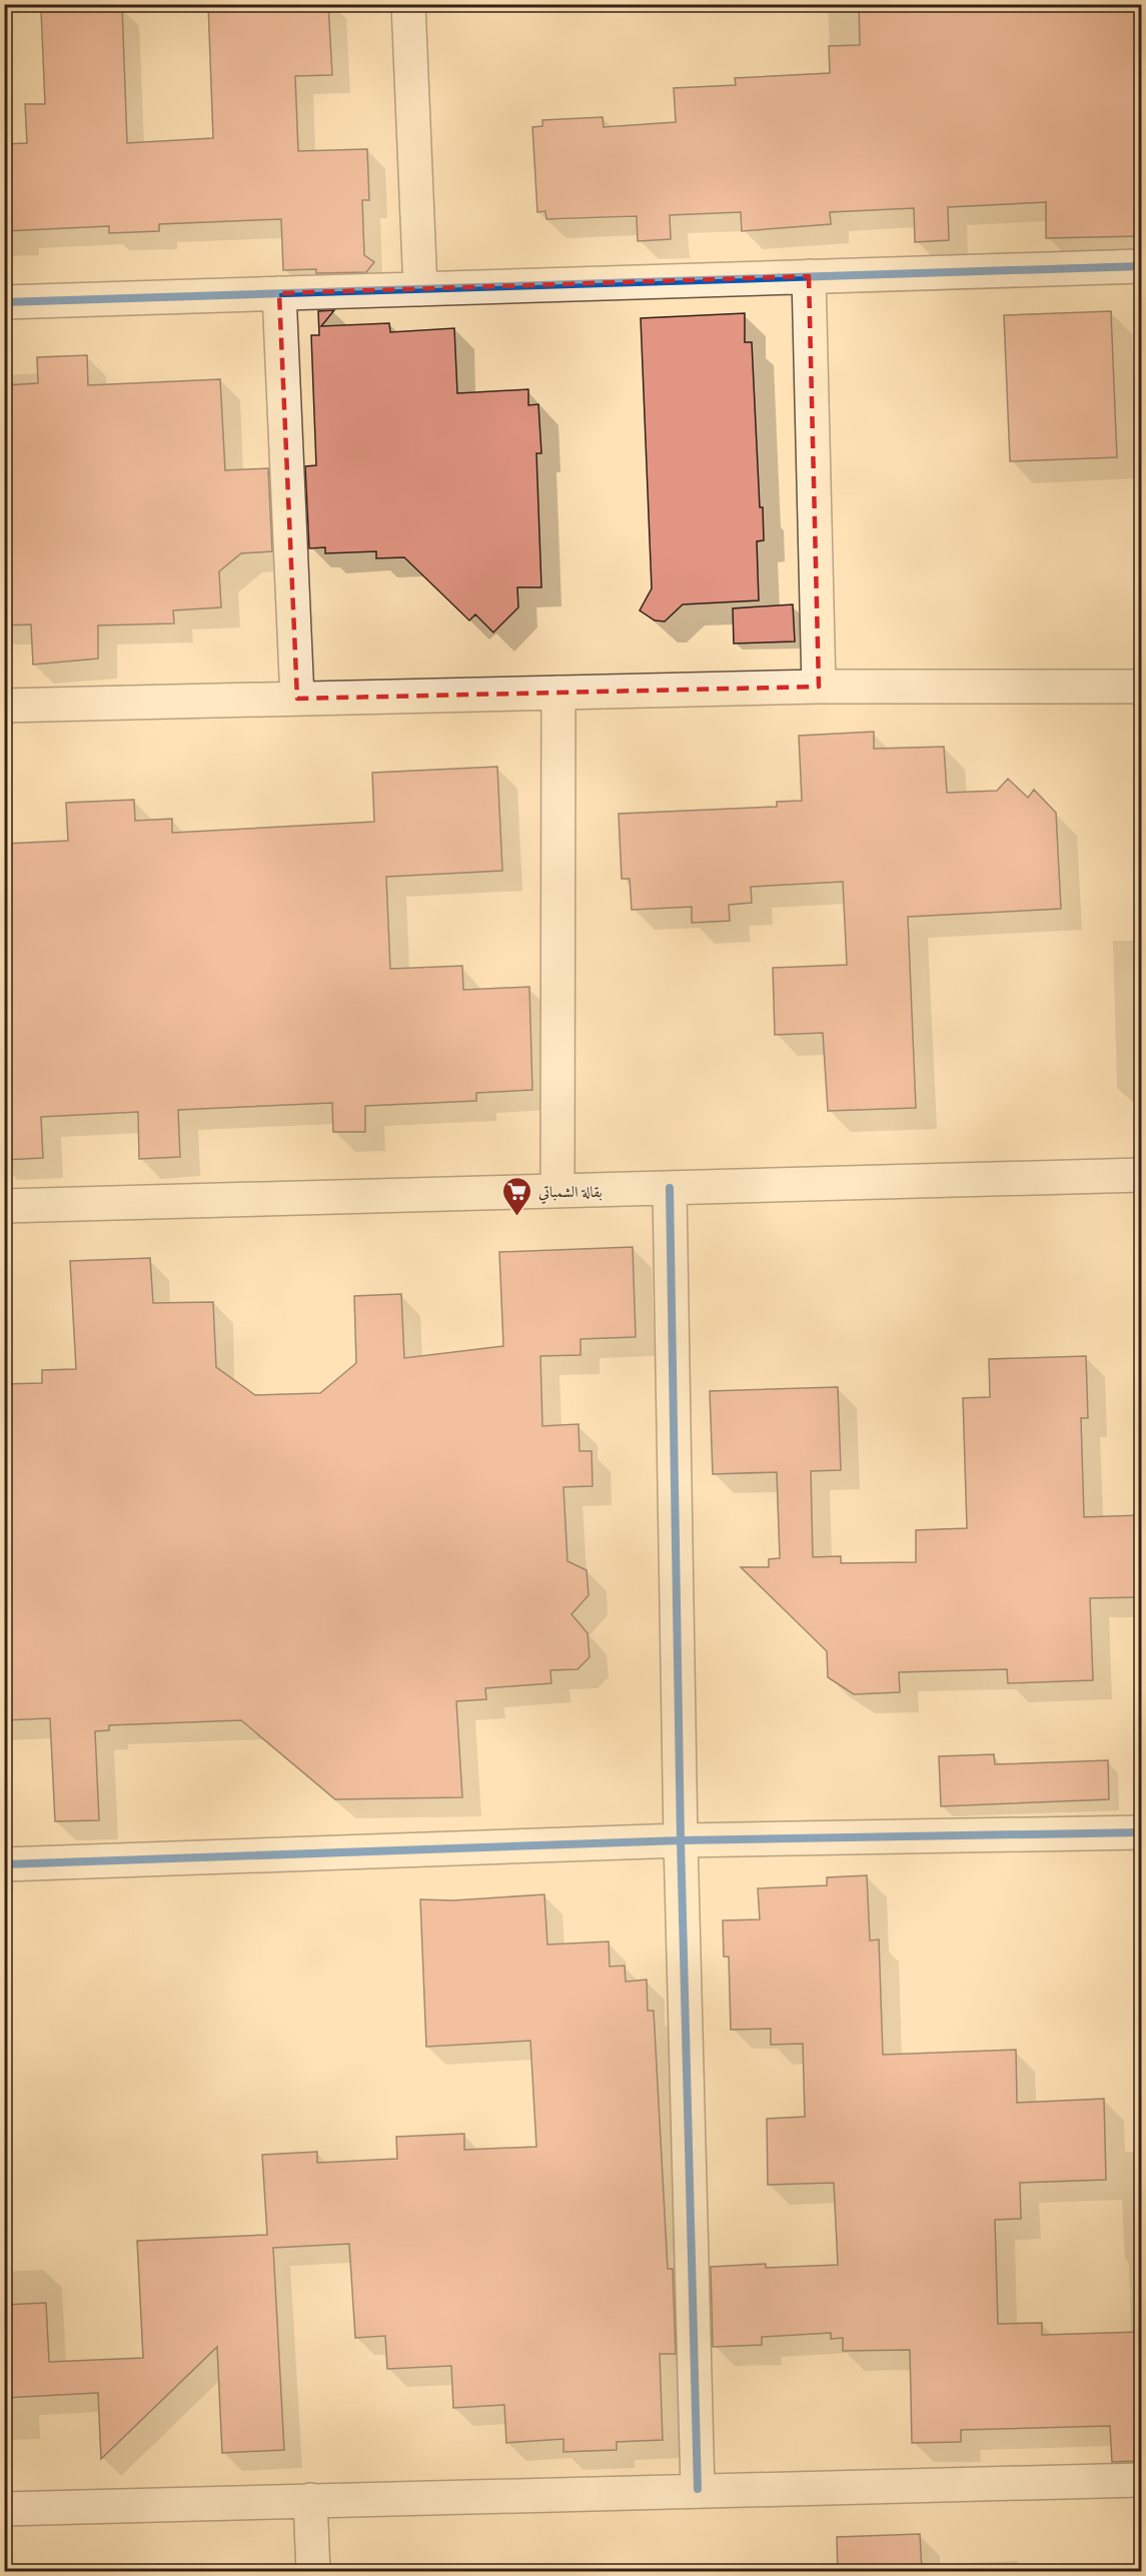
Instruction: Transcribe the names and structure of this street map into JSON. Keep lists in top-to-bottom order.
{
  "places": {
    "supermarket": ["بقالة الشمباتي"]
  }
}
